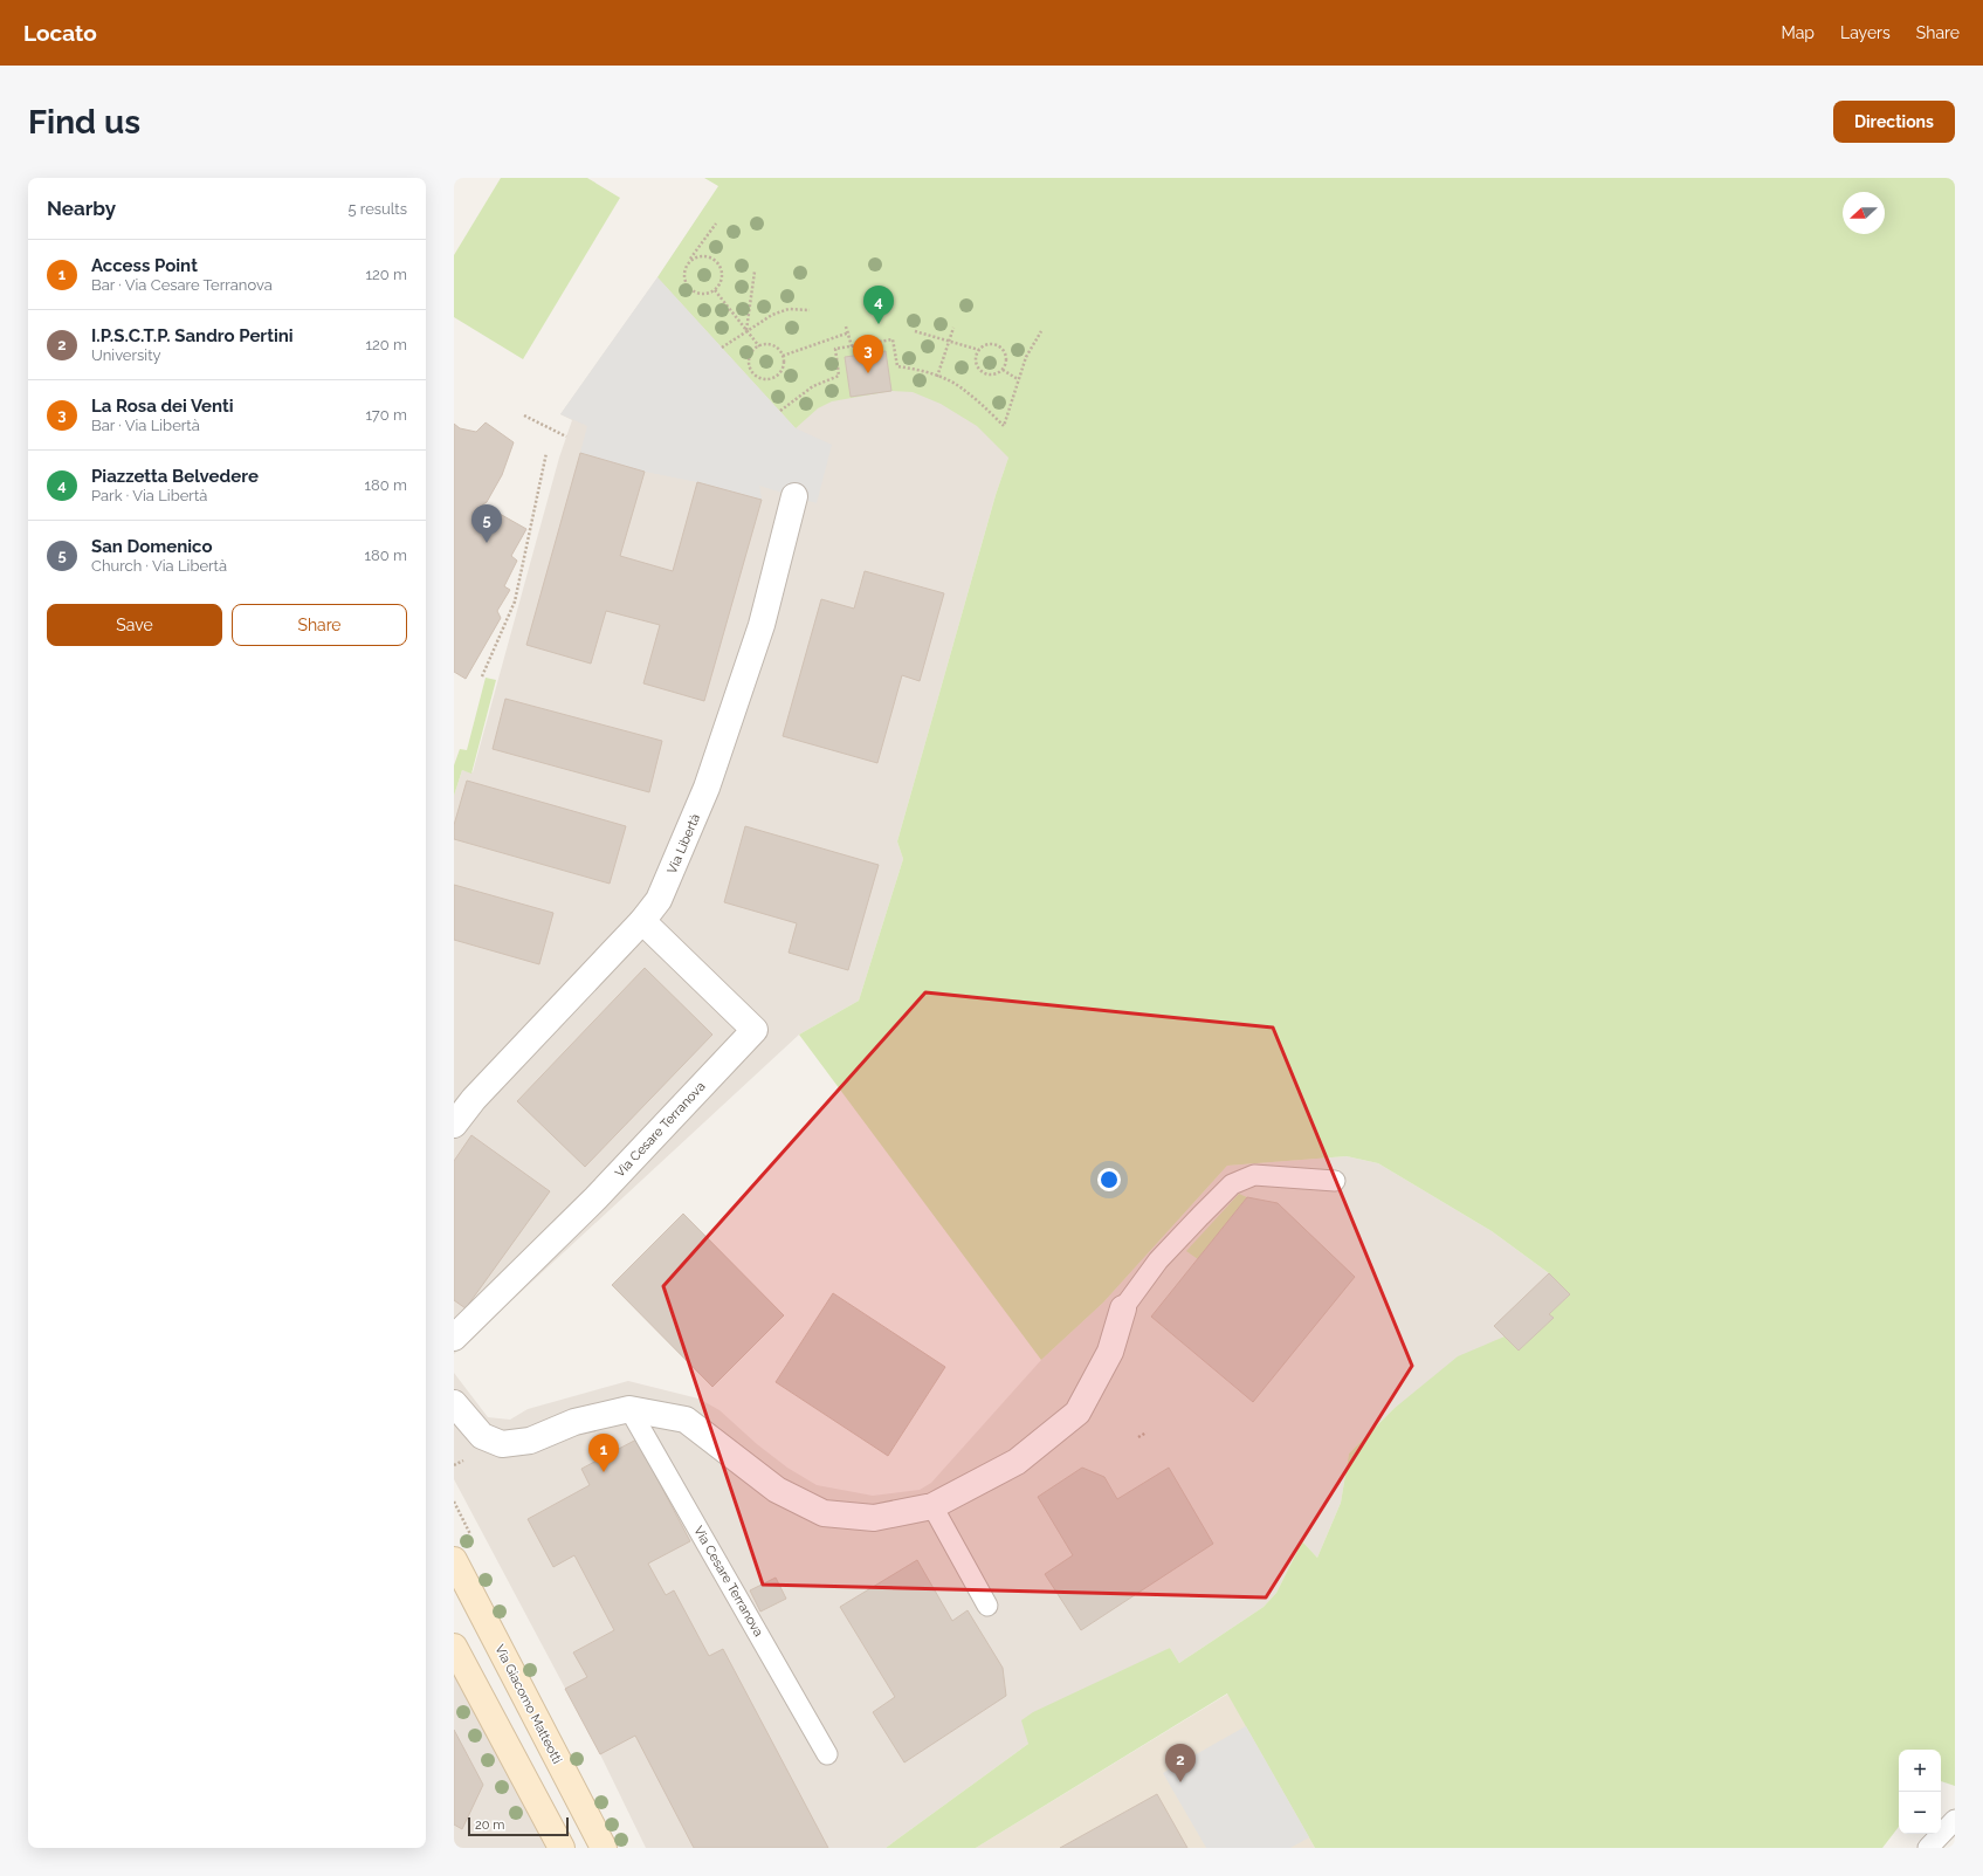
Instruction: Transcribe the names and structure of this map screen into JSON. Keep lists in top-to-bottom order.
{
  "streets": {
    "street": ["Via Libertà", "Via Cesare Terranova", "Via Giacomo Matteotti"]
  },
  "crossings": [
    ["Via Libertà", "Via Cesare Terranova"]
  ],
  "scale_bar": "20 m",
  "north": "left",
  "page": {
    "header": "Locato",
    "nav": ["Map", "Layers", "Share"],
    "buttons": [
      "Directions",
      ["Save", "Share"]
    ],
    "title": "Find us",
    "heading": ["Nearby", "5 results"],
    "list": [
      {
        "mark": "1",
        "name": "Access Point",
        "note": "Bar · Via Cesare Terranova",
        "value": "120 m"
      },
      {
        "mark": "2",
        "name": "I.P.S.C.T.P. Sandro Pertini",
        "note": "University",
        "value": "120 m"
      },
      {
        "mark": "3",
        "name": "La Rosa dei Venti",
        "note": "Bar · Via Libertà",
        "value": "170 m"
      },
      {
        "mark": "4",
        "name": "Piazzetta Belvedere",
        "note": "Park · Via Libertà",
        "value": "180 m"
      },
      {
        "mark": "5",
        "name": "San Domenico",
        "note": "Church · Via Libertà",
        "value": "180 m"
      }
    ],
    "pins": [
      "4",
      "3",
      "5",
      "1",
      "2"
    ],
    "map_buttons": ["+", "−"],
    "scale": "20 m"
  }
}
